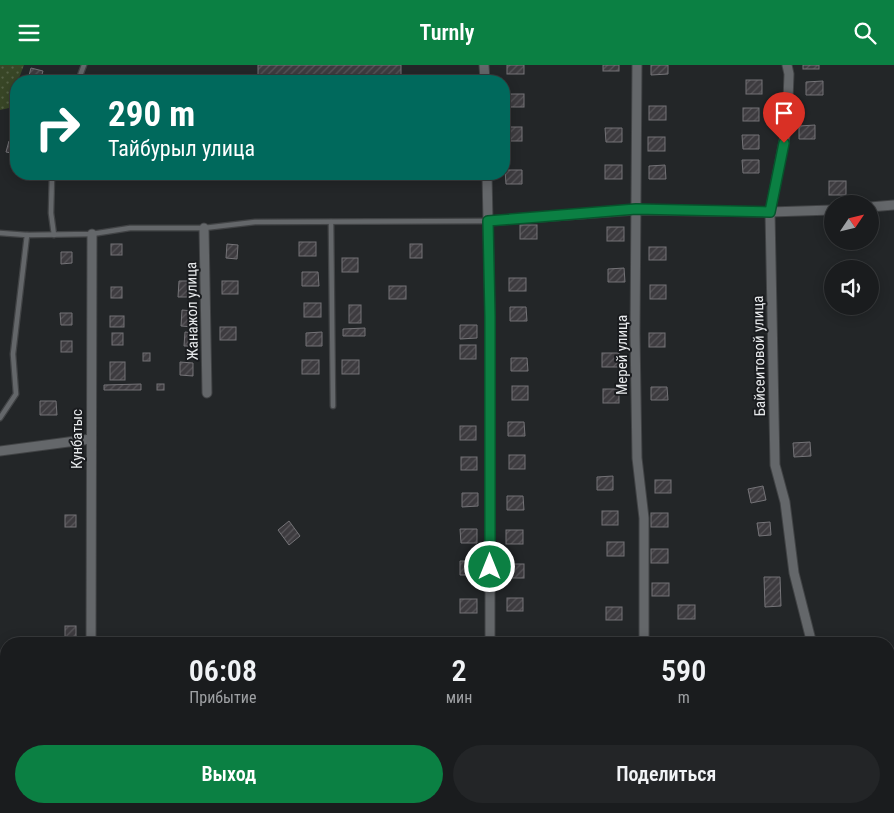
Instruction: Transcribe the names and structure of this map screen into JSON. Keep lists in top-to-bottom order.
{
  "streets": {
    "street": [
      "Жанажол улица",
      "Мерей улица",
      "Байсеитовой улица",
      "Кунбатыс"
    ]
  },
  "north": "top right",
  "page": {
    "header": "Turnly",
    "turn": ["290 m", "Тайбурыл улица"],
    "eta": [
      "06:08",
      "Прибытие",
      "2",
      "мин",
      "590",
      "m"
    ],
    "buttons": ["Выход", "Поделиться"]
  }
}
